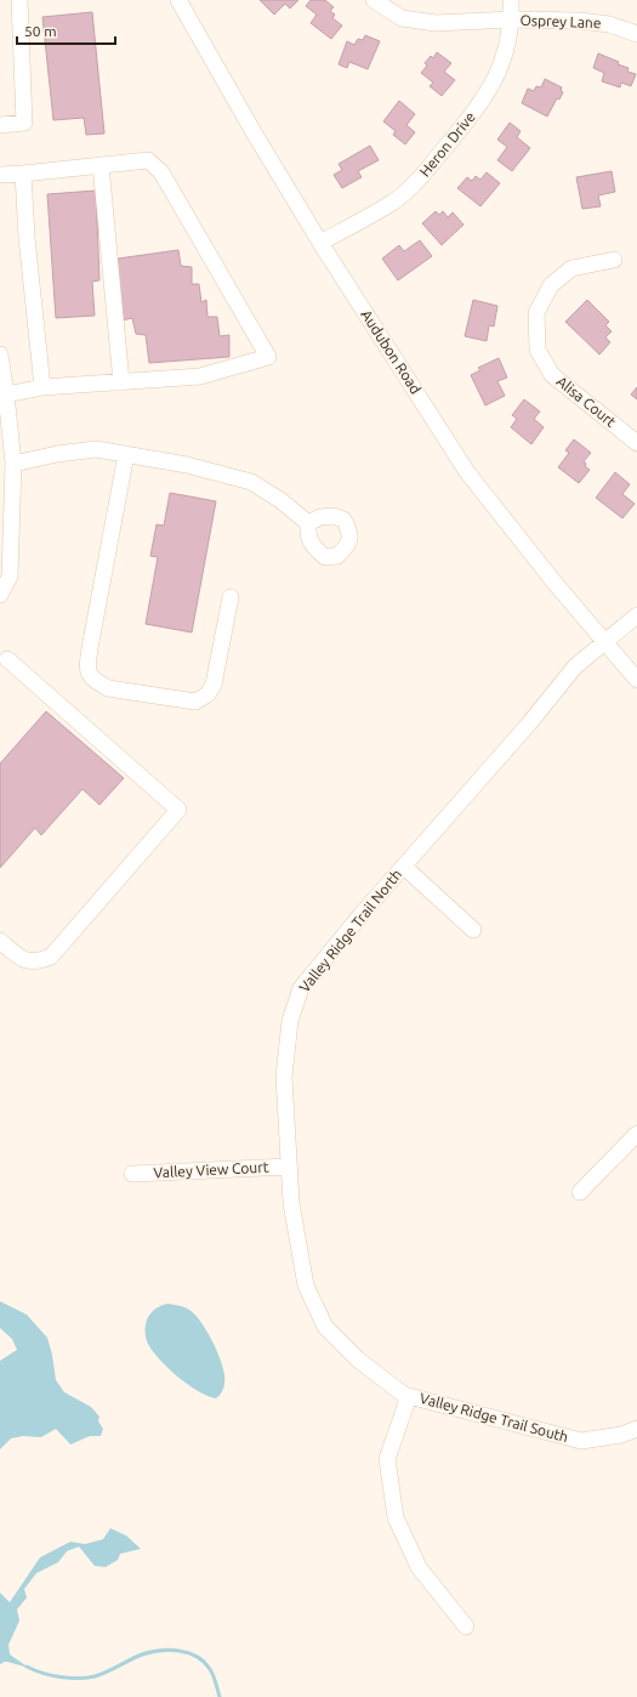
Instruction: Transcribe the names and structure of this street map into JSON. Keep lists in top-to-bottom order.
{
  "streets": {
    "street": [
      "Osprey Lane",
      "Heron Drive",
      "Audubon Road",
      "Alisa Court",
      "Valley Ridge Trail North",
      "Valley View Court",
      "Valley Ridge Trail South"
    ]
  },
  "crossings": [
    ["Osprey Lane", "Heron Drive"],
    ["Heron Drive", "Audubon Road"],
    ["Audubon Road", "Valley Ridge Trail North"],
    ["Valley Ridge Trail North", "Valley View Court"],
    ["Valley Ridge Trail North", "Valley Ridge Trail South"]
  ],
  "scale_bar": "50 m"
}
